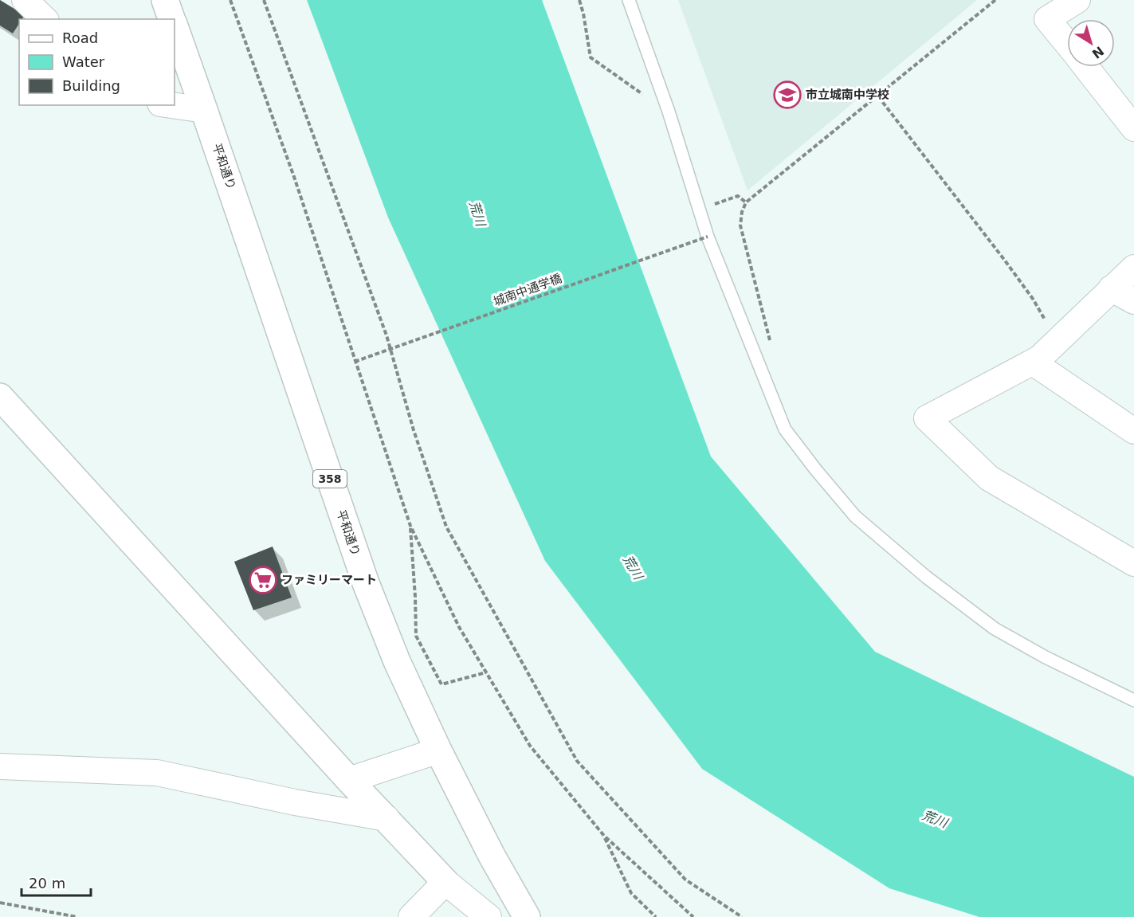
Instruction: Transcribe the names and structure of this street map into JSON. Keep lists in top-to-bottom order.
{
  "streets": {
    "main road": ["平和通り", "358"],
    "path": ["城南中通学橋"]
  },
  "water": ["荒川"],
  "places": {
    "school or university": ["市立城南中学校"],
    "supermarket": ["ファミリーマート"]
  },
  "legend": ["Road", "Water", "Building"],
  "scale_bar": "20 m",
  "north": "bottom right"
}
